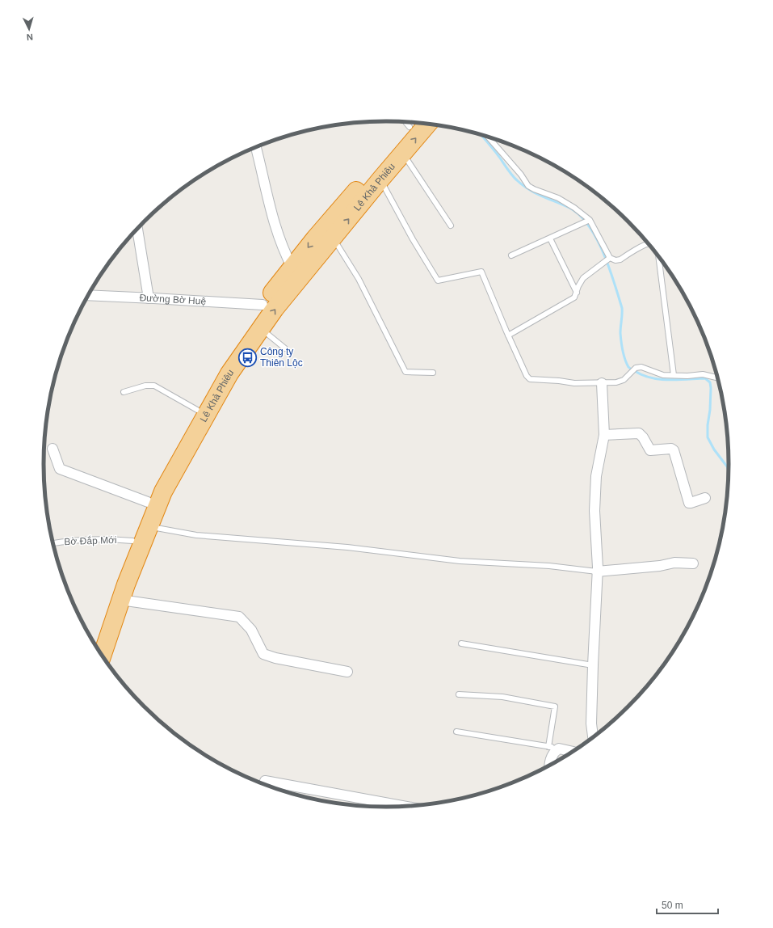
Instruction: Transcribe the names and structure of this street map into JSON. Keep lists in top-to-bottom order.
{
  "streets": {
    "highway": ["Lê Khả Phiêu"],
    "street": ["Đường Bờ Huệ"],
    "lane": ["Bờ Đắp Mới"]
  },
  "crossings": [
    ["Lê Khả Phiêu", "Đường Bờ Huệ"],
    ["Lê Khả Phiêu", "Bờ Đắp Mới"]
  ],
  "places": {
    "bus stop": ["Công ty Thiên Lộc"]
  },
  "scale_bar": "50 m",
  "north": "bottom"
}
